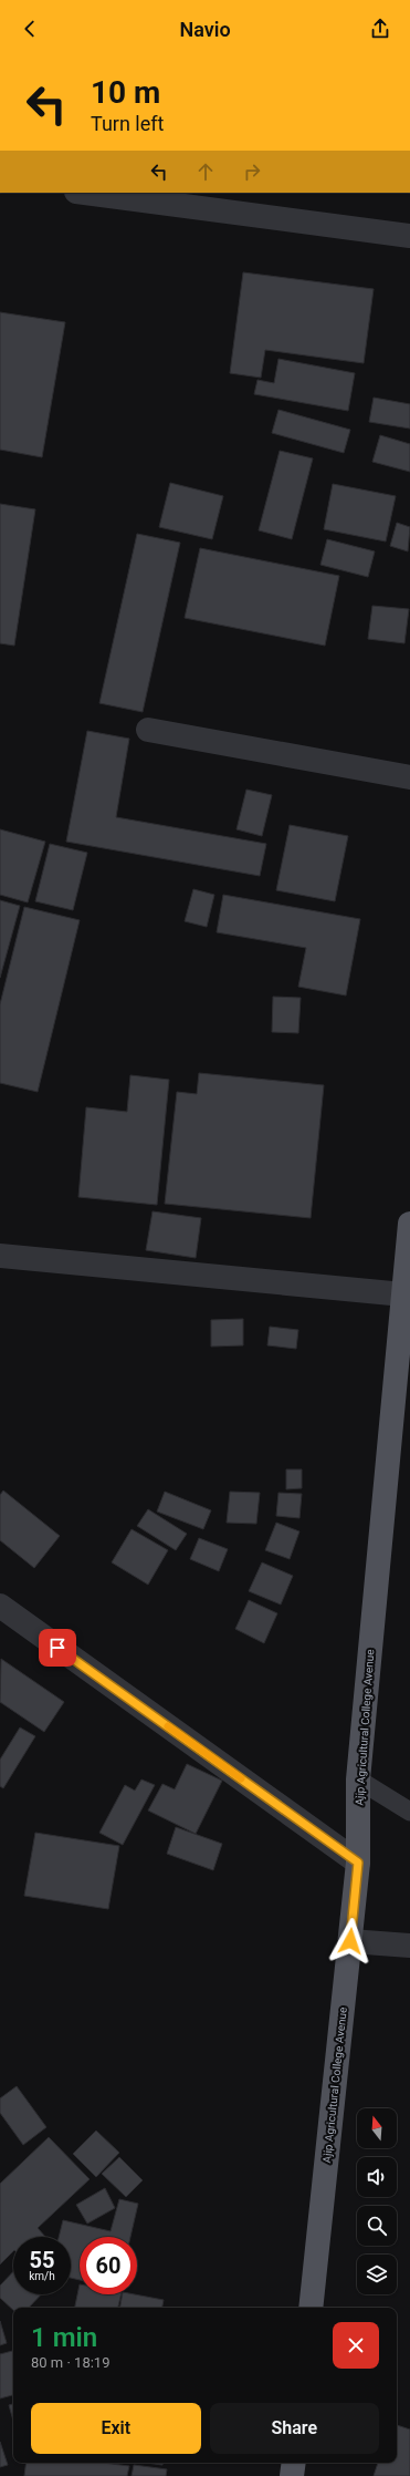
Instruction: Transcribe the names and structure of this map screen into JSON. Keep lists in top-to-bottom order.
{
  "streets": {
    "main road": ["Ajip Agricultural College Avenue"]
  },
  "north": "top",
  "page": {
    "header": "Navio",
    "turn": ["10 m", "Turn left"],
    "speed": "55 km/h",
    "limit": "60",
    "heading": ["1 min", "80 m · 18:19"],
    "buttons": ["Exit", "Share"]
  }
}
